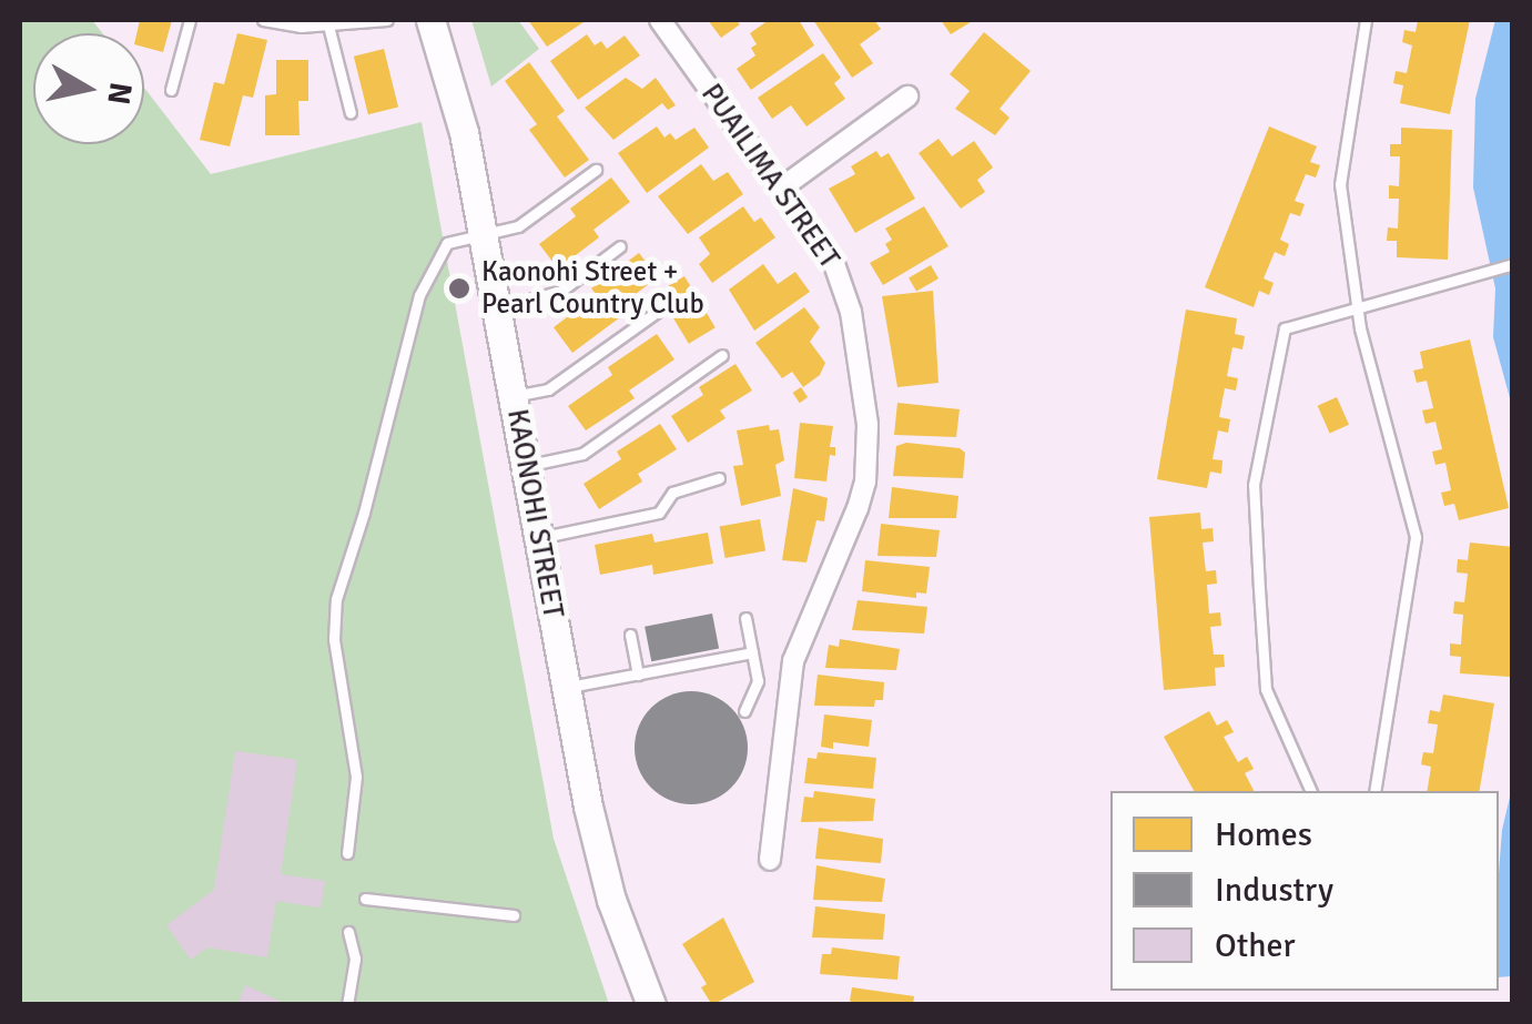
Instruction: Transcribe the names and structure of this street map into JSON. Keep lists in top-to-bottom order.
{
  "streets": {
    "street": ["PUAILIMA STREET", "KAONOHI STREET"]
  },
  "places": ["Kaonohi Street + Pearl Country Club"],
  "legend": ["Homes", "Industry", "Other"],
  "north": "right"
}
